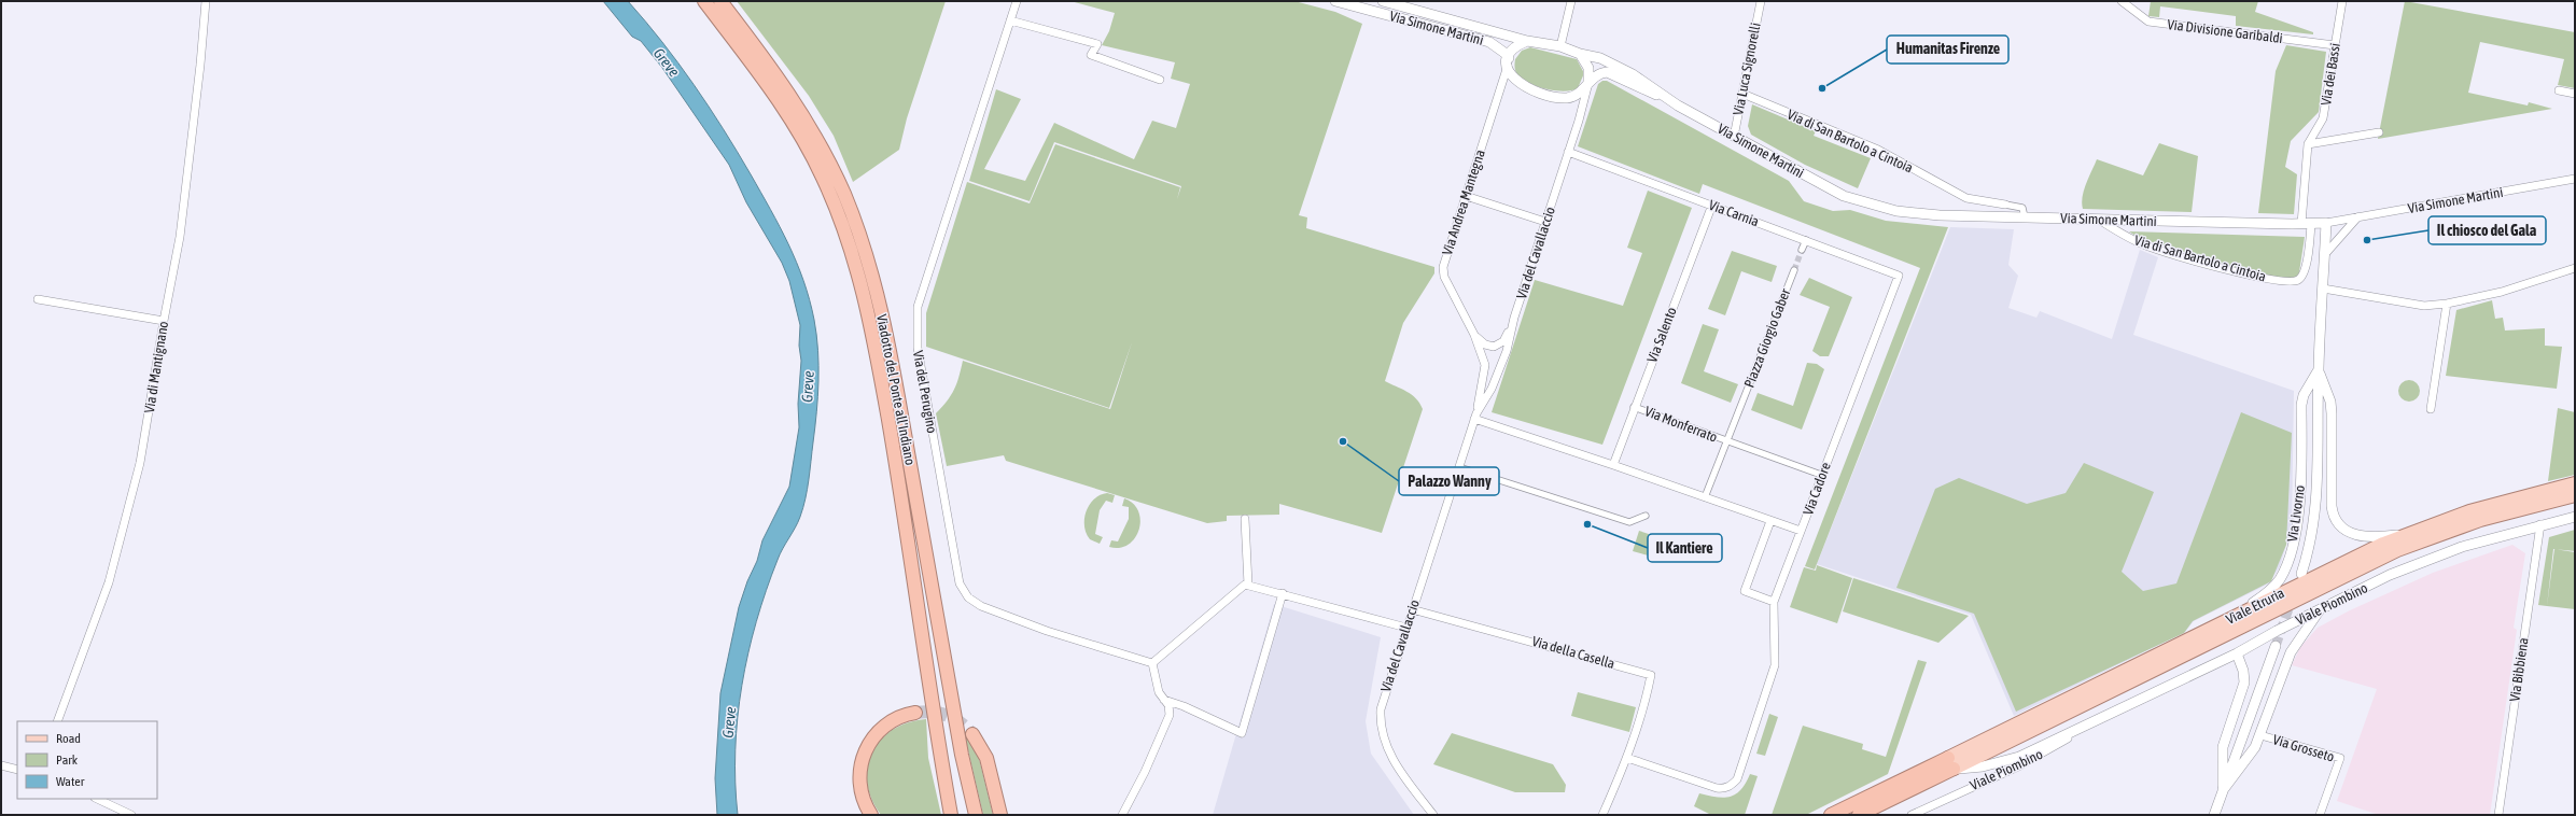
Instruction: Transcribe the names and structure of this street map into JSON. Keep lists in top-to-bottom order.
{
  "streets": {
    "highway": ["Viadotto del Ponte all'Indiano"],
    "main road": ["Viale Etruria"],
    "street": [
      "Via Simone Martini",
      "Via Divisione Garibaldi",
      "Via Luca Signorelli",
      "Via dei Bassi",
      "Via di San Bartolo a Cintoia",
      "Via Andrea Mantegna",
      "Via Carnia",
      "Via del Cavallaccio",
      "Via Salento",
      "Piazza Giorgio Gaber",
      "Via di Mantignano",
      "Via del Perugino",
      "Via Monferrato",
      "Via Cadore",
      "Via Livorno",
      "Viale Piombino",
      "Via della Casella",
      "Via Bibbiena",
      "Via Grosseto"
    ]
  },
  "crossings": [
    ["Via Simone Martini", "Via Luca Signorelli"],
    ["Via Simone Martini", "Via dei Bassi"],
    ["Via Simone Martini", "Via di San Bartolo a Cintoia"],
    ["Via Simone Martini", "Via Andrea Mantegna"],
    ["Via Simone Martini", "Via del Cavallaccio"],
    ["Via Simone Martini", "Via Livorno"],
    ["Via Divisione Garibaldi", "Via dei Bassi"],
    ["Via Luca Signorelli", "Via di San Bartolo a Cintoia"],
    ["Via dei Bassi", "Via di San Bartolo a Cintoia"],
    ["Via Andrea Mantegna", "Via del Cavallaccio"],
    ["Via Carnia", "Via del Cavallaccio"],
    ["Via Carnia", "Via Salento"],
    ["Via Carnia", "Via Cadore"],
    ["Via del Cavallaccio", "Via della Casella"],
    ["Via Salento", "Via Monferrato"],
    ["Piazza Giorgio Gaber", "Via Monferrato"],
    ["Via Monferrato", "Via Cadore"],
    ["Via Livorno", "Viale Etruria"],
    ["Viale Piombino", "Viale Etruria"],
    ["Viale Piombino", "Via Bibbiena"]
  ],
  "water": ["Greve"],
  "places": [
    "Humanitas Firenze",
    "Il chiosco del Gala",
    "Palazzo Wanny",
    "Il Kantiere"
  ],
  "legend": ["Road", "Park", "Water"]
}
